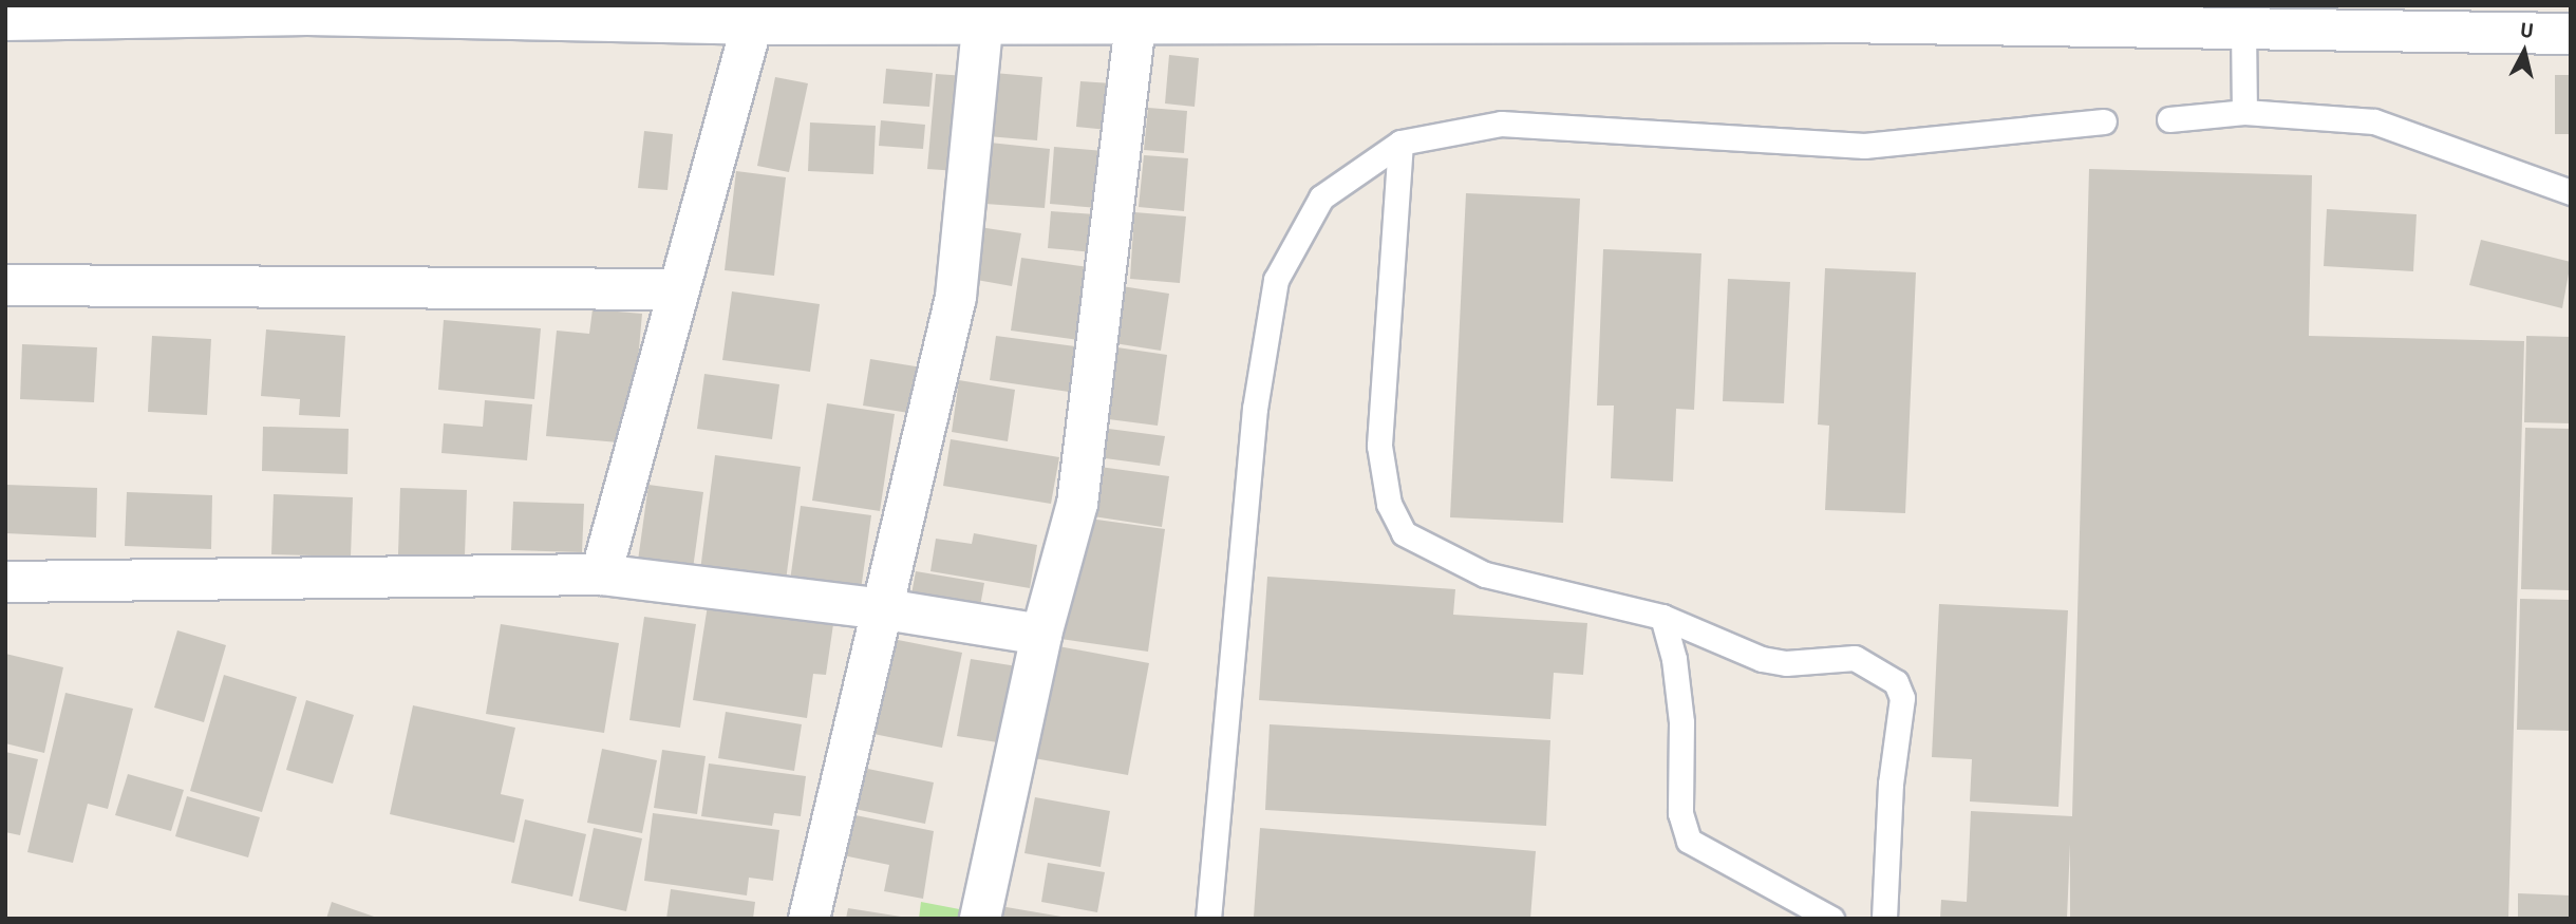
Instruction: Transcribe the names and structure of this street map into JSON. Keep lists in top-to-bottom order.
{
  "north": "top"
}
